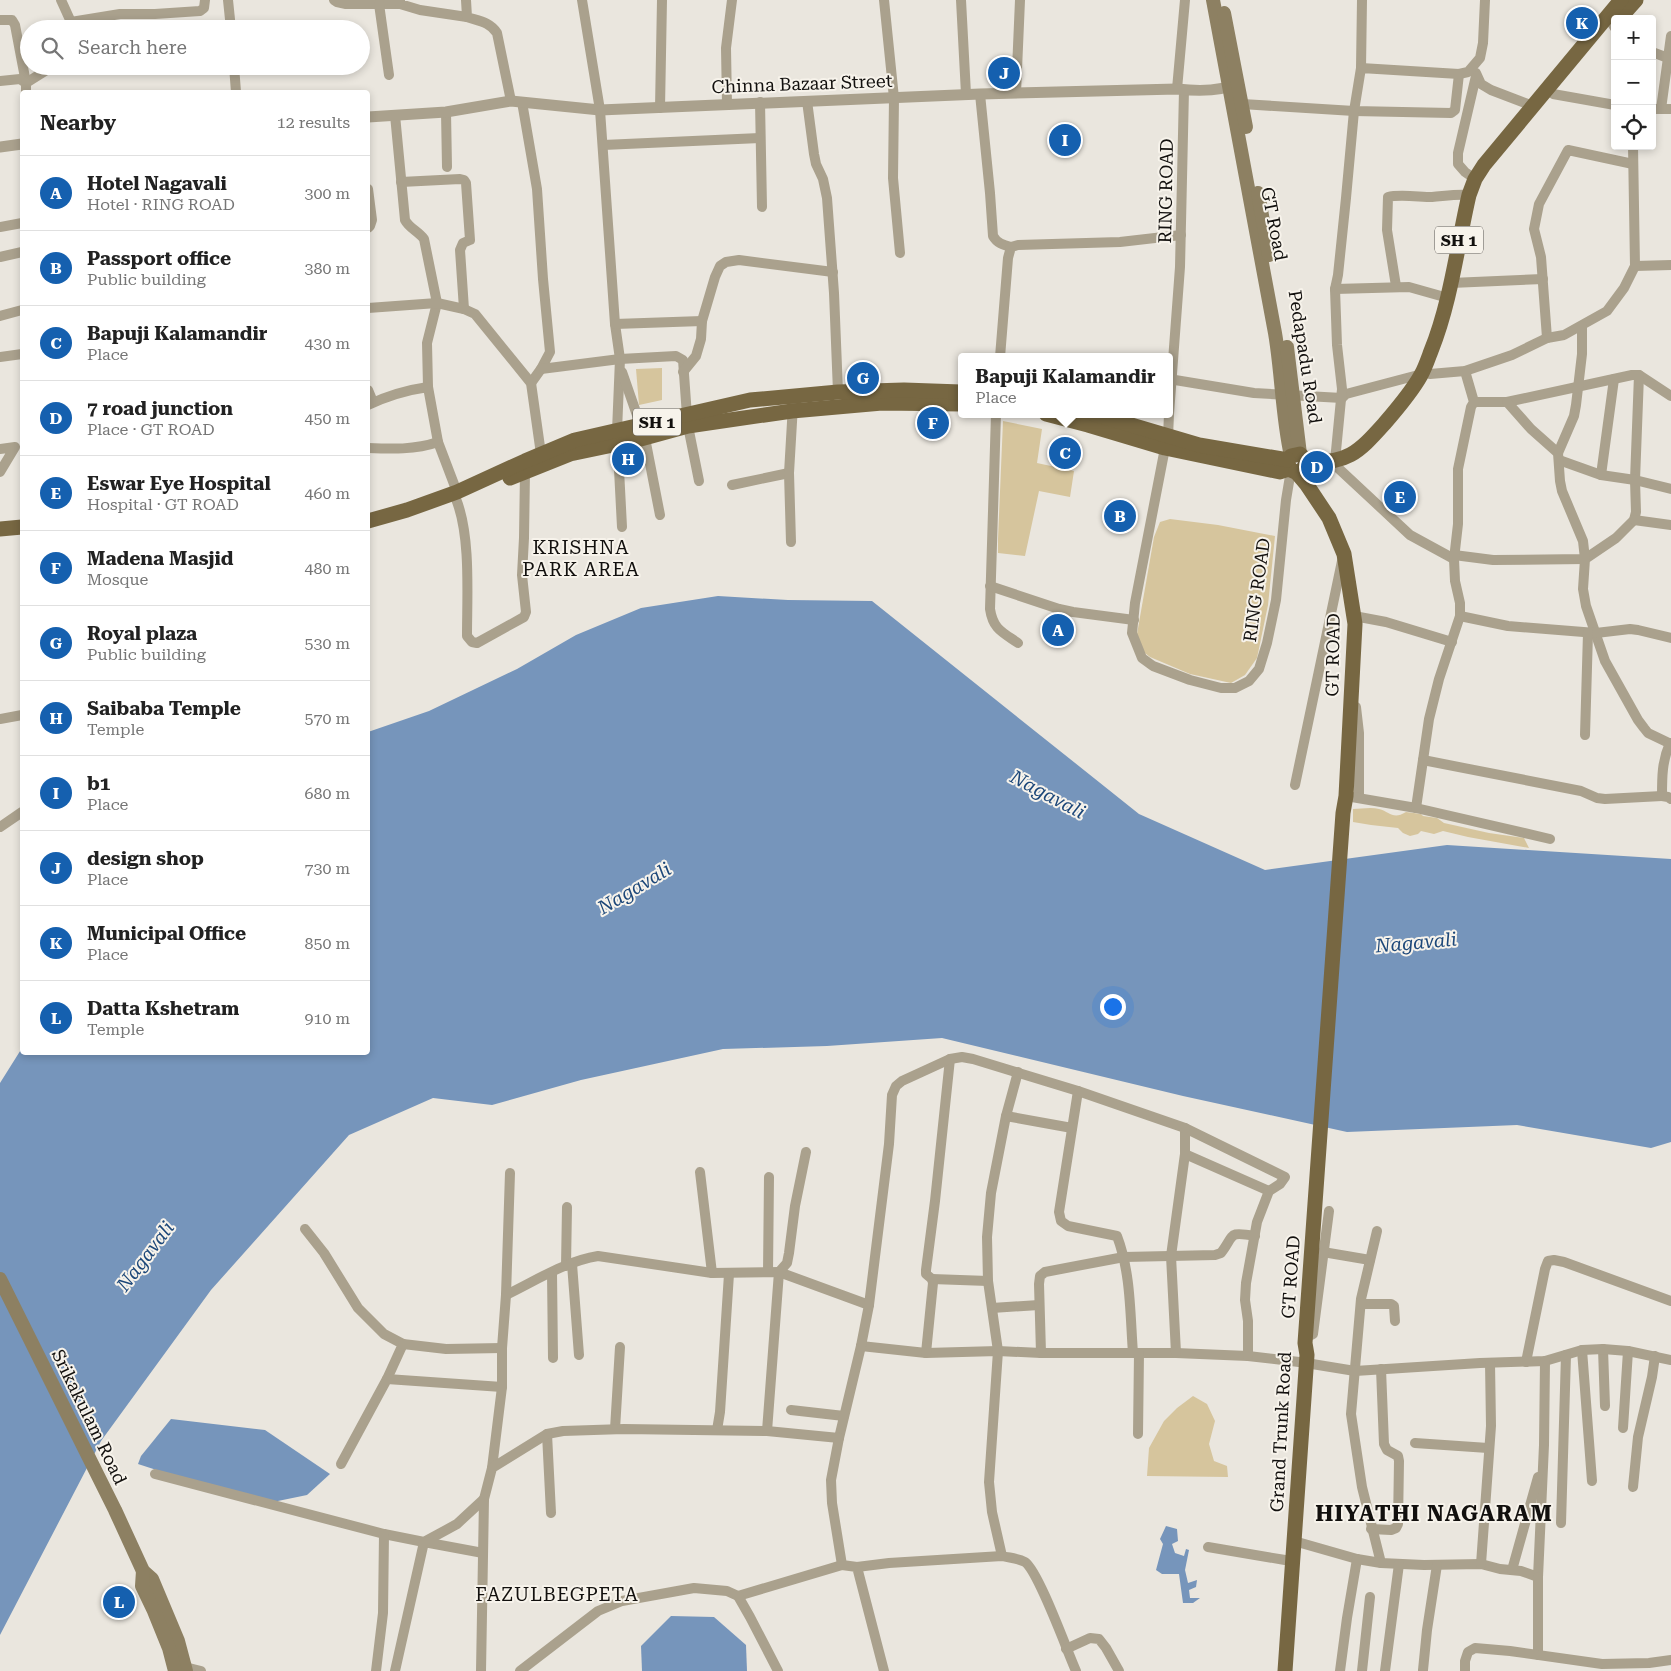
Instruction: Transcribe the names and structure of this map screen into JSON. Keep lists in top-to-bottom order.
{
  "streets": {
    "main road": [
      "GT Road",
      "SH 1",
      "Pedapadu Road",
      "GT ROAD",
      "Srikakulam Road",
      "Grand Trunk Road"
    ],
    "street": ["Chinna Bazaar Street", "RING ROAD"]
  },
  "crossings": [
    ["Chinna Bazaar Street", "RING ROAD"],
    ["Chinna Bazaar Street", "GT Road"],
    ["Chinna Bazaar Street", "Pedapadu Road"],
    ["RING ROAD", "GT Road"],
    ["RING ROAD", "SH 1"],
    ["RING ROAD", "GT ROAD"],
    ["GT Road", "SH 1"],
    ["GT Road", "Pedapadu Road"],
    ["GT Road", "GT ROAD"],
    ["SH 1", "GT ROAD"],
    ["GT ROAD", "Grand Trunk Road"]
  ],
  "districts": ["KRISHNA PARK AREA", "HIYATHI NAGARAM", "FAZULBEGPETA"],
  "water": ["Nagavali"],
  "page": {
    "pins": [
      "K",
      "J",
      "I",
      "G",
      "F",
      "C",
      "H",
      "D",
      "E",
      "B",
      "A",
      "L"
    ],
    "map_buttons": ["+", "−"],
    "search": "Search here",
    "heading": ["Nearby", "12 results"],
    "list": [
      {
        "mark": "A",
        "name": "Hotel Nagavali",
        "note": "Hotel · RING ROAD",
        "value": "300 m"
      },
      {
        "mark": "B",
        "name": "Passport office",
        "note": "Public building",
        "value": "380 m"
      },
      {
        "mark": "C",
        "name": "Bapuji Kalamandir",
        "note": "Place",
        "value": "430 m"
      },
      {
        "mark": "D",
        "name": "7 road junction",
        "note": "Place · GT ROAD",
        "value": "450 m"
      },
      {
        "mark": "E",
        "name": "Eswar Eye Hospital",
        "note": "Hospital · GT ROAD",
        "value": "460 m"
      },
      {
        "mark": "F",
        "name": "Madena Masjid",
        "note": "Mosque",
        "value": "480 m"
      },
      {
        "mark": "G",
        "name": "Royal plaza",
        "note": "Public building",
        "value": "530 m"
      },
      {
        "mark": "H",
        "name": "Saibaba Temple",
        "note": "Temple",
        "value": "570 m"
      },
      {
        "mark": "I",
        "name": "b1",
        "note": "Place",
        "value": "680 m"
      },
      {
        "mark": "J",
        "name": "design shop",
        "note": "Place",
        "value": "730 m"
      },
      {
        "mark": "K",
        "name": "Municipal Office",
        "note": "Place",
        "value": "850 m"
      },
      {
        "mark": "L",
        "name": "Datta Kshetram",
        "note": "Temple",
        "value": "910 m"
      }
    ],
    "popup": ["Bapuji Kalamandir", "Place"]
  }
}
